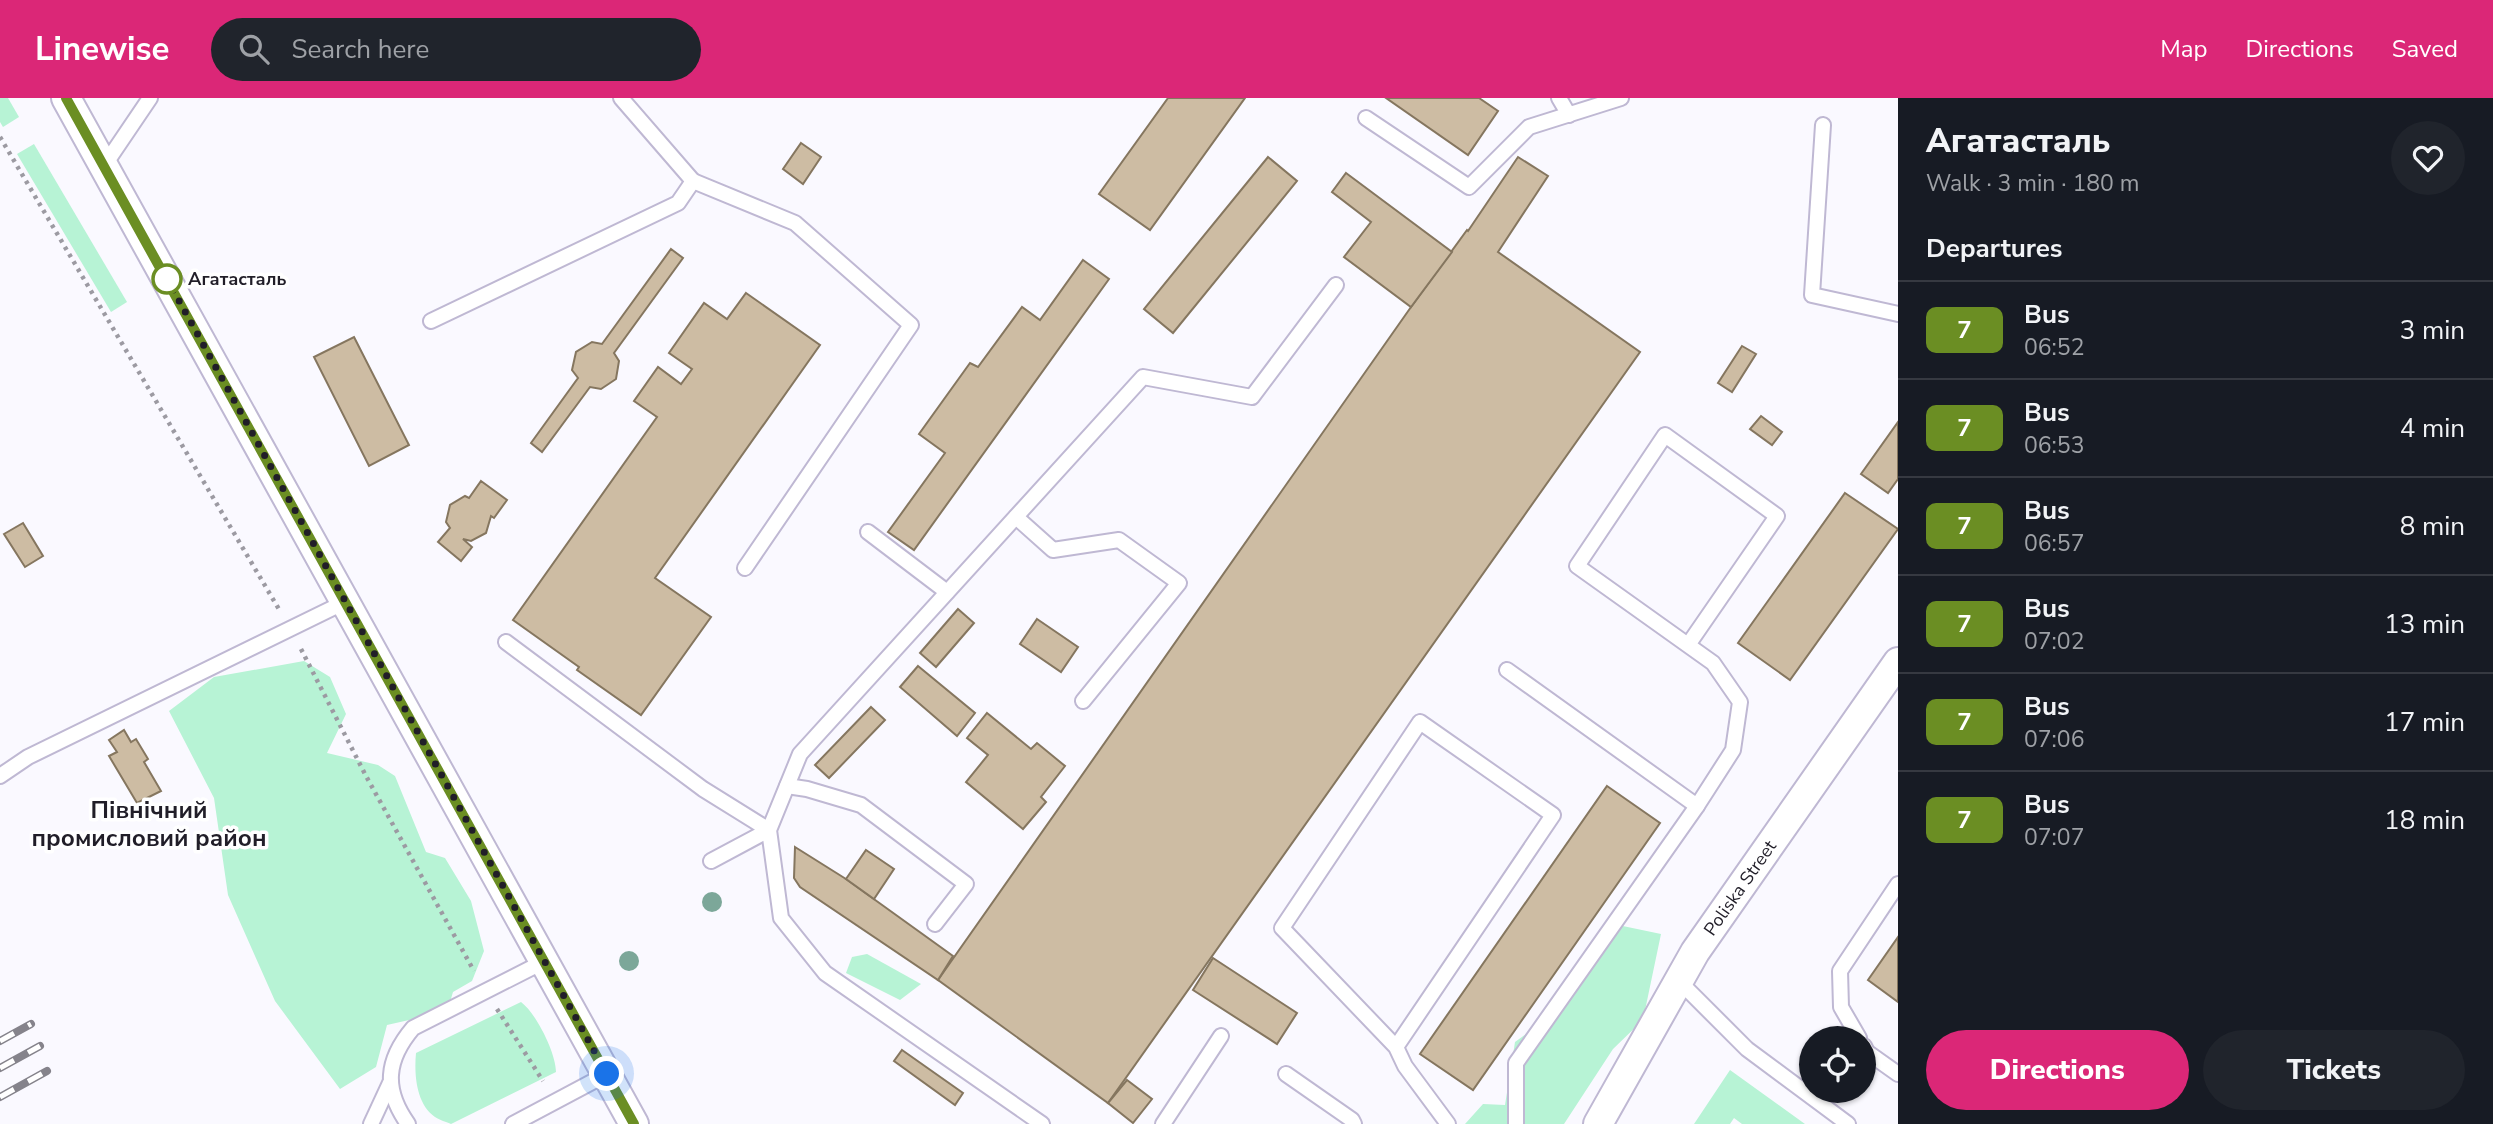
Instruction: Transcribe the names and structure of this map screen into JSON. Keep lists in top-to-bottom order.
{
  "streets": {
    "street": ["Poliska Street"]
  },
  "districts": ["Північний промисловий район"],
  "places": ["Агатасталь"],
  "lines": ["bus line 7"],
  "page": {
    "header": "Linewise",
    "search": "Search here",
    "nav": ["Map", "Directions", "Saved"],
    "heading": [
      ["Агатасталь", "Walk · 3 min · 180 m"],
      "Departures"
    ],
    "list": [
      {
        "mark": "7",
        "name": "Bus",
        "note": "06:52",
        "value": "3 min"
      },
      {
        "mark": "7",
        "name": "Bus",
        "note": "06:53",
        "value": "4 min"
      },
      {
        "mark": "7",
        "name": "Bus",
        "note": "06:57",
        "value": "8 min"
      },
      {
        "mark": "7",
        "name": "Bus",
        "note": "07:02",
        "value": "13 min"
      },
      {
        "mark": "7",
        "name": "Bus",
        "note": "07:06",
        "value": "17 min"
      },
      {
        "mark": "7",
        "name": "Bus",
        "note": "07:07",
        "value": "18 min"
      }
    ],
    "buttons": ["Directions", "Tickets"]
  }
}
